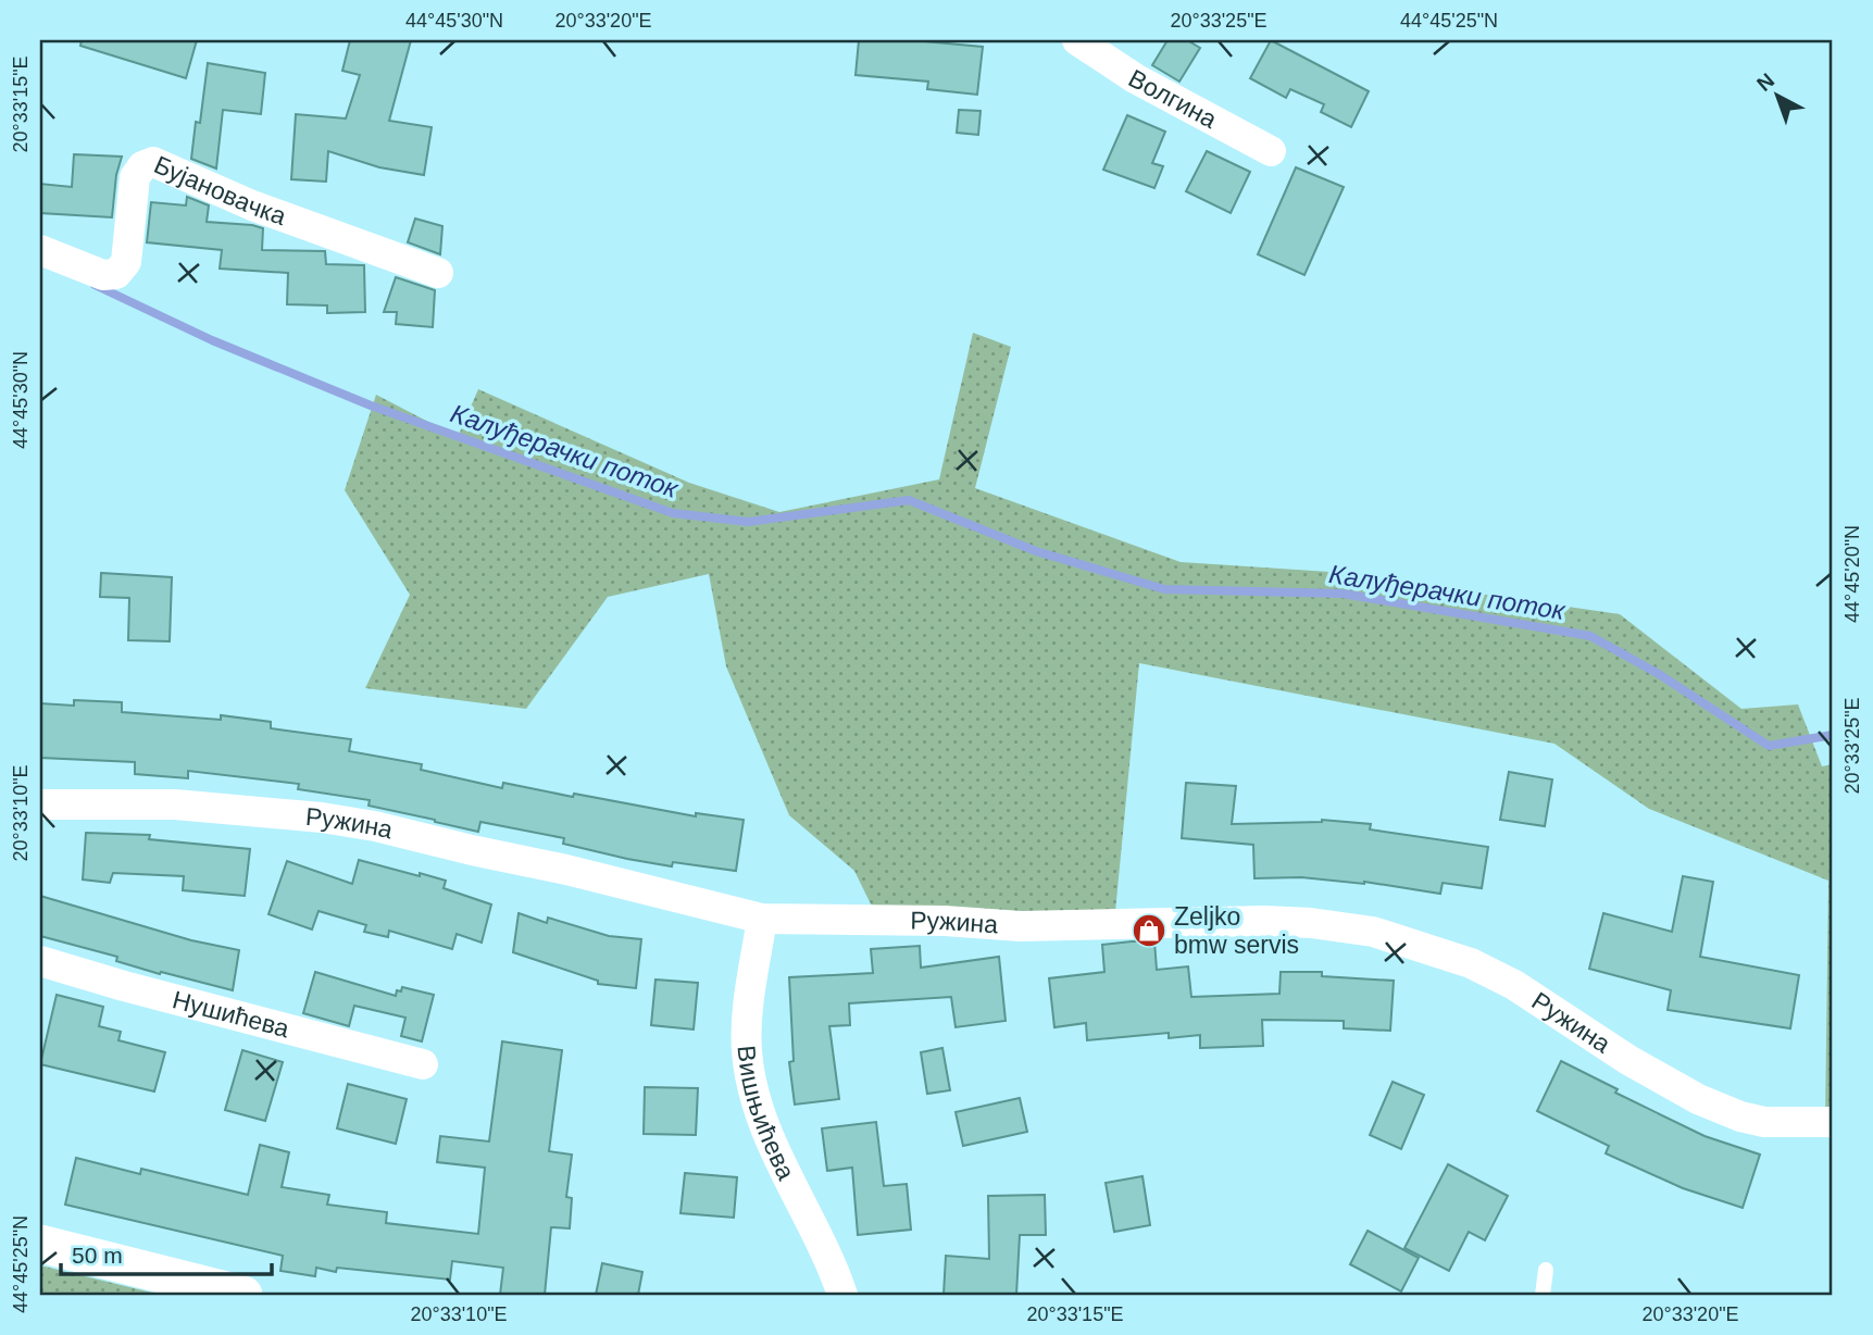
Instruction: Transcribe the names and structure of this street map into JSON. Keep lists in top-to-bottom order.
{
  "streets": {
    "street": [
      "Волгина",
      "Бујановачка",
      "Ружина",
      "Нушићева",
      "Вишњићева"
    ]
  },
  "crossings": [
    ["Ружина", "Вишњићева"]
  ],
  "water": ["Калуђерачки поток"],
  "places": {
    "shop": ["Zeljko bmw servis"]
  },
  "scale_bar": "50 m",
  "north": "top left",
  "coordinates": [
    "44°45'30\"N",
    "20°33'20\"E",
    "20°33'25\"E",
    "44°45'25\"N",
    "20°33'15\"E",
    "44°45'20\"N",
    "20°33'10\"E"
  ]
}
